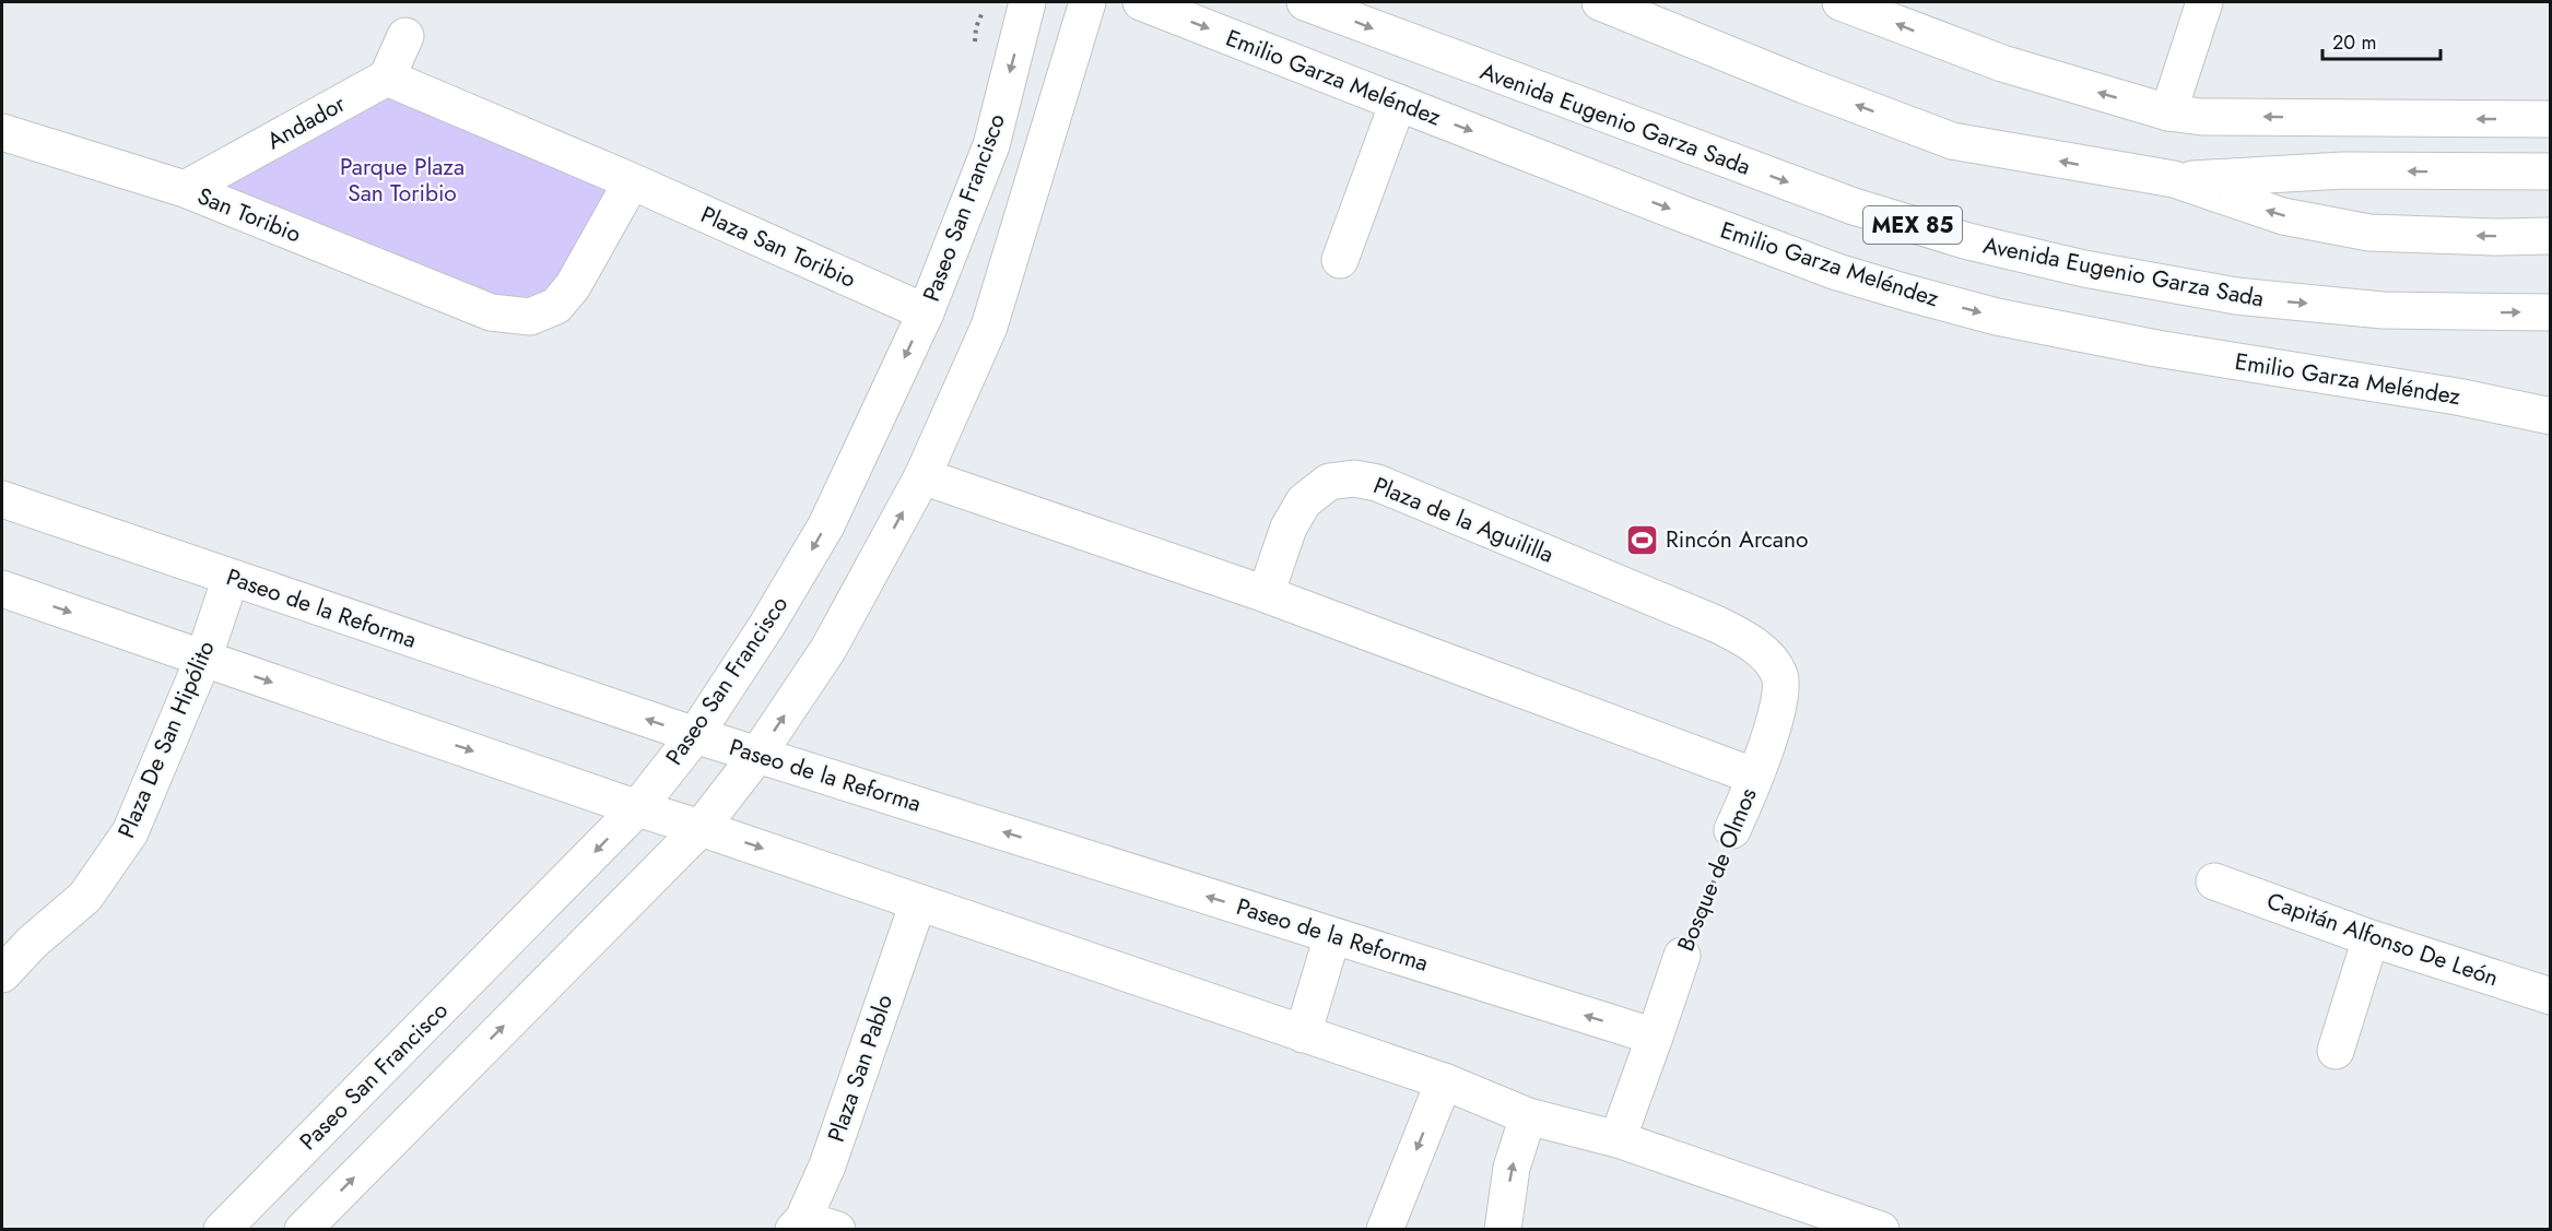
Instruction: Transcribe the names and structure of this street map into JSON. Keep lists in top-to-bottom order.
{
  "streets": {
    "main road": [
      "Emilio Garza Meléndez",
      "Avenida Eugenio Garza Sada",
      "Andador",
      "Paseo San Francisco",
      "San Toribio",
      "MEX 85",
      "Plaza San Toribio",
      "Plaza de la Aguililla",
      "Paseo de la Reforma",
      "Plaza De San Hipólito",
      "Bosque de Olmos",
      "Capitán Alfonso De León",
      "Plaza San Pablo"
    ]
  },
  "crossings": [
    ["Andador", "San Toribio"],
    ["Andador", "Plaza San Toribio"],
    ["Paseo San Francisco", "Plaza San Toribio"],
    ["Paseo San Francisco", "Paseo de la Reforma"],
    ["San Toribio", "Plaza San Toribio"],
    ["Plaza de la Aguililla", "Bosque de Olmos"],
    ["Paseo de la Reforma", "Plaza De San Hipólito"],
    ["Paseo de la Reforma", "Bosque de Olmos"]
  ],
  "parks": ["Parque Plaza San Toribio"],
  "places": {
    "sports": ["Rincón Arcano"]
  },
  "scale_bar": "20 m"
}
